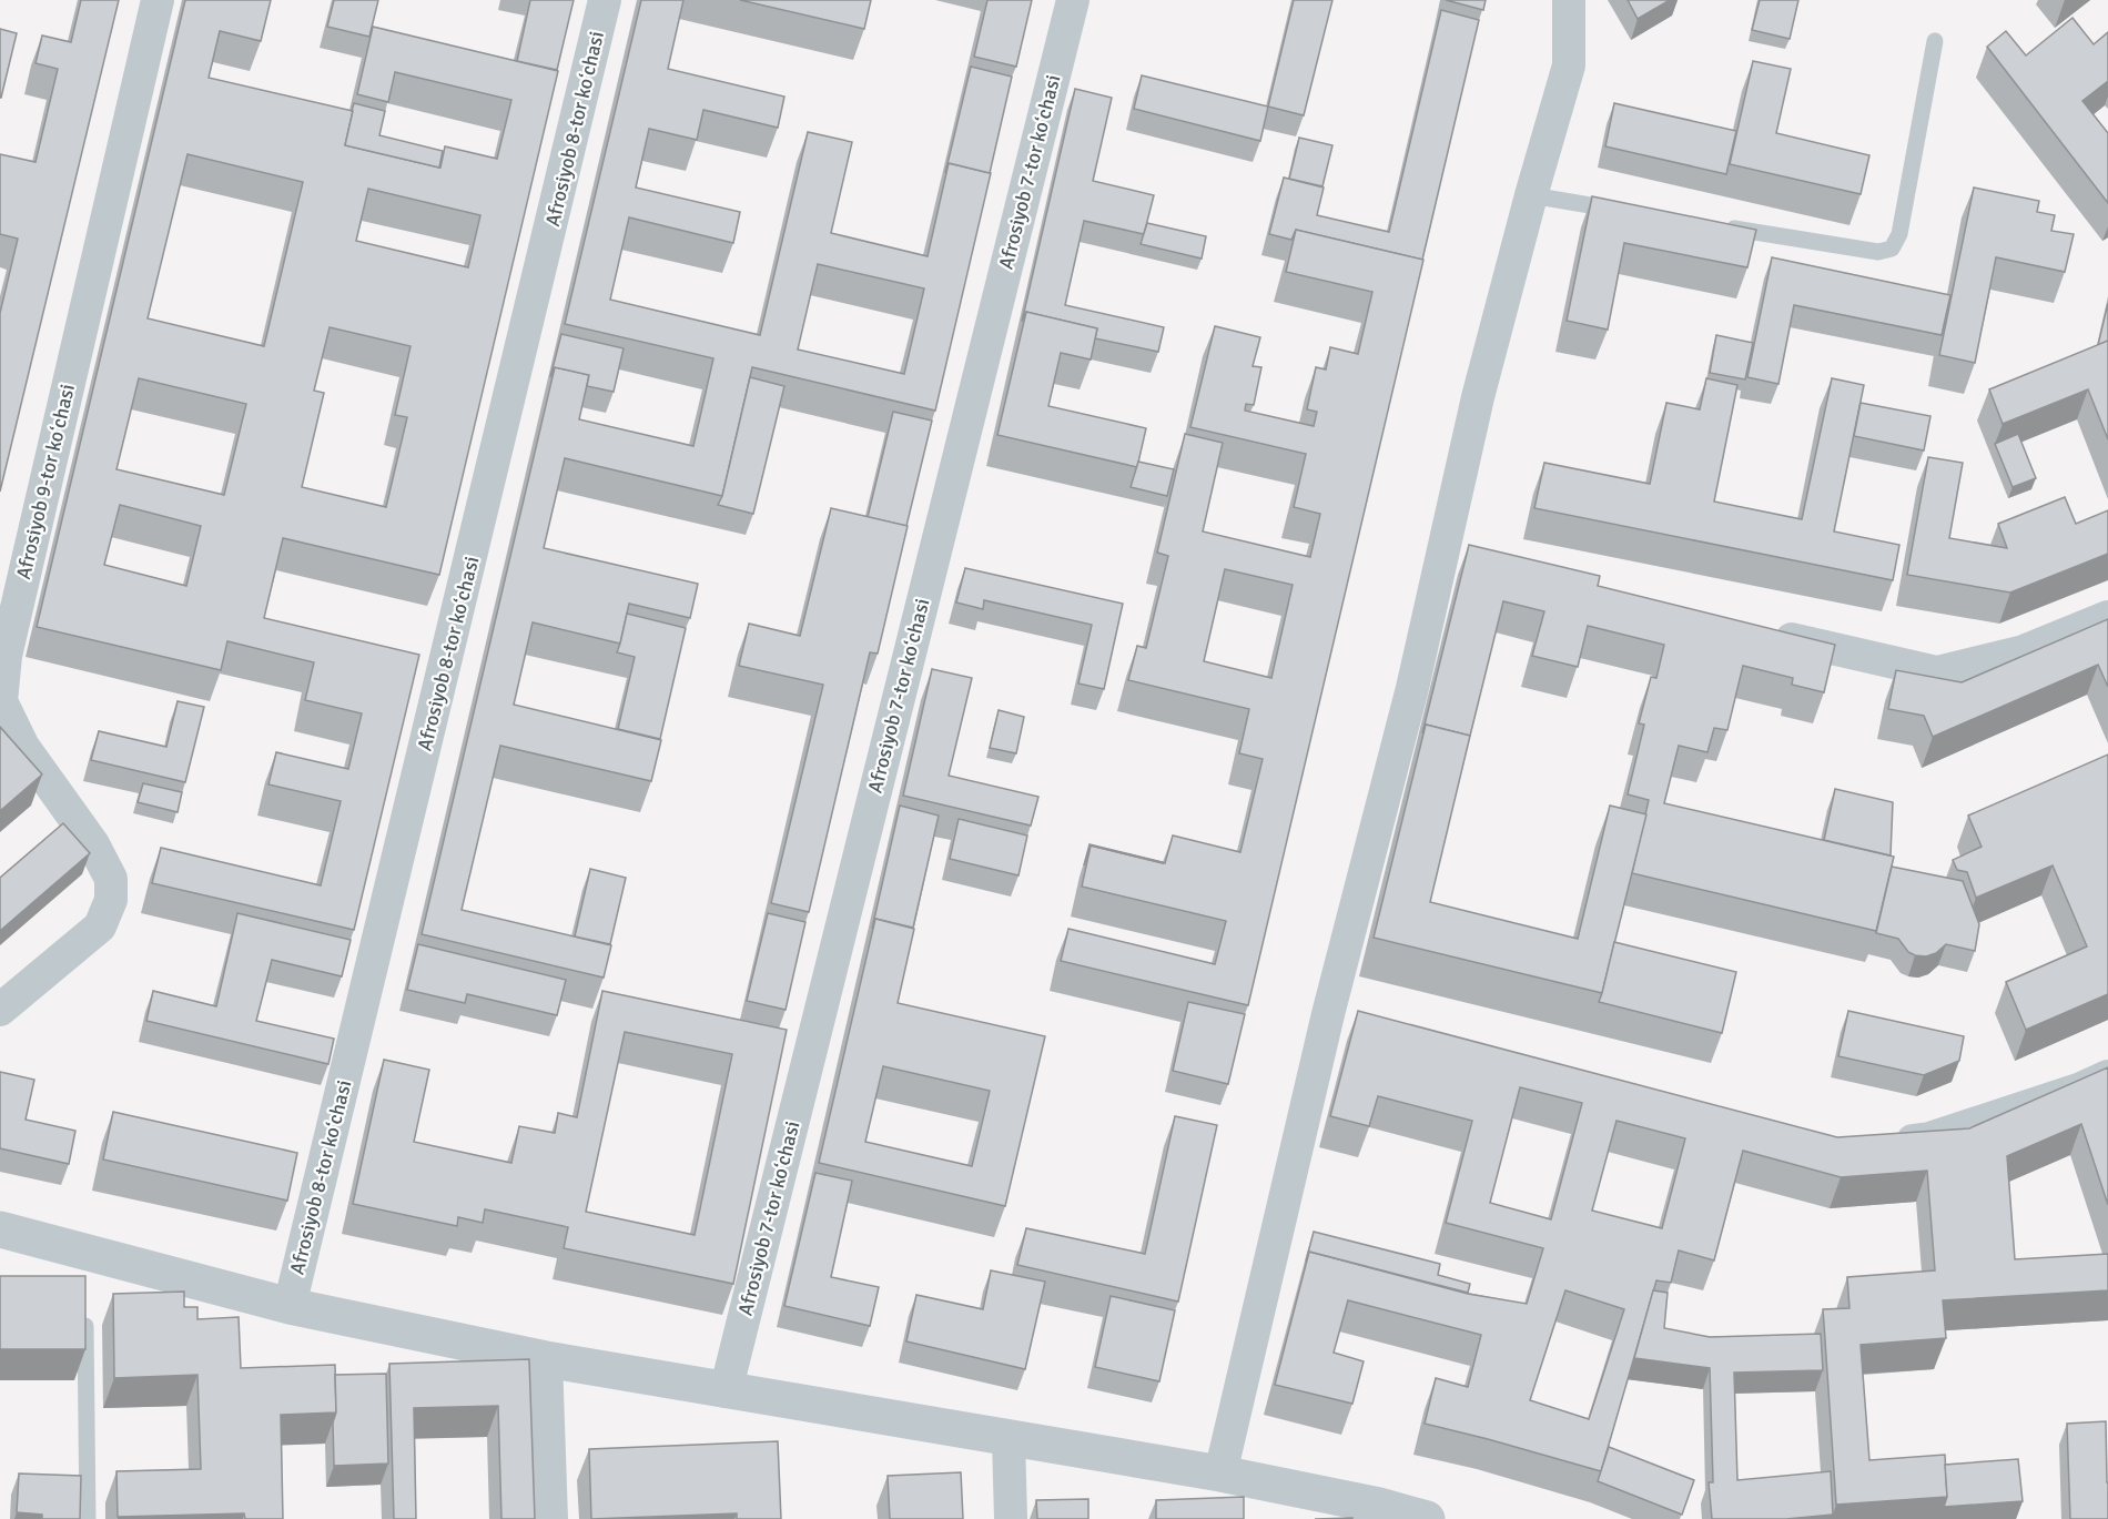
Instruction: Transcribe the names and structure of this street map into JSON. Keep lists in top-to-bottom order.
{
  "streets": {
    "street": ["Afrosiyob 8-tor koʻchasi", "Afrosiyob 7-tor koʻchasi", "Afrosiyob 9-tor koʻchasi"]
  }
}
